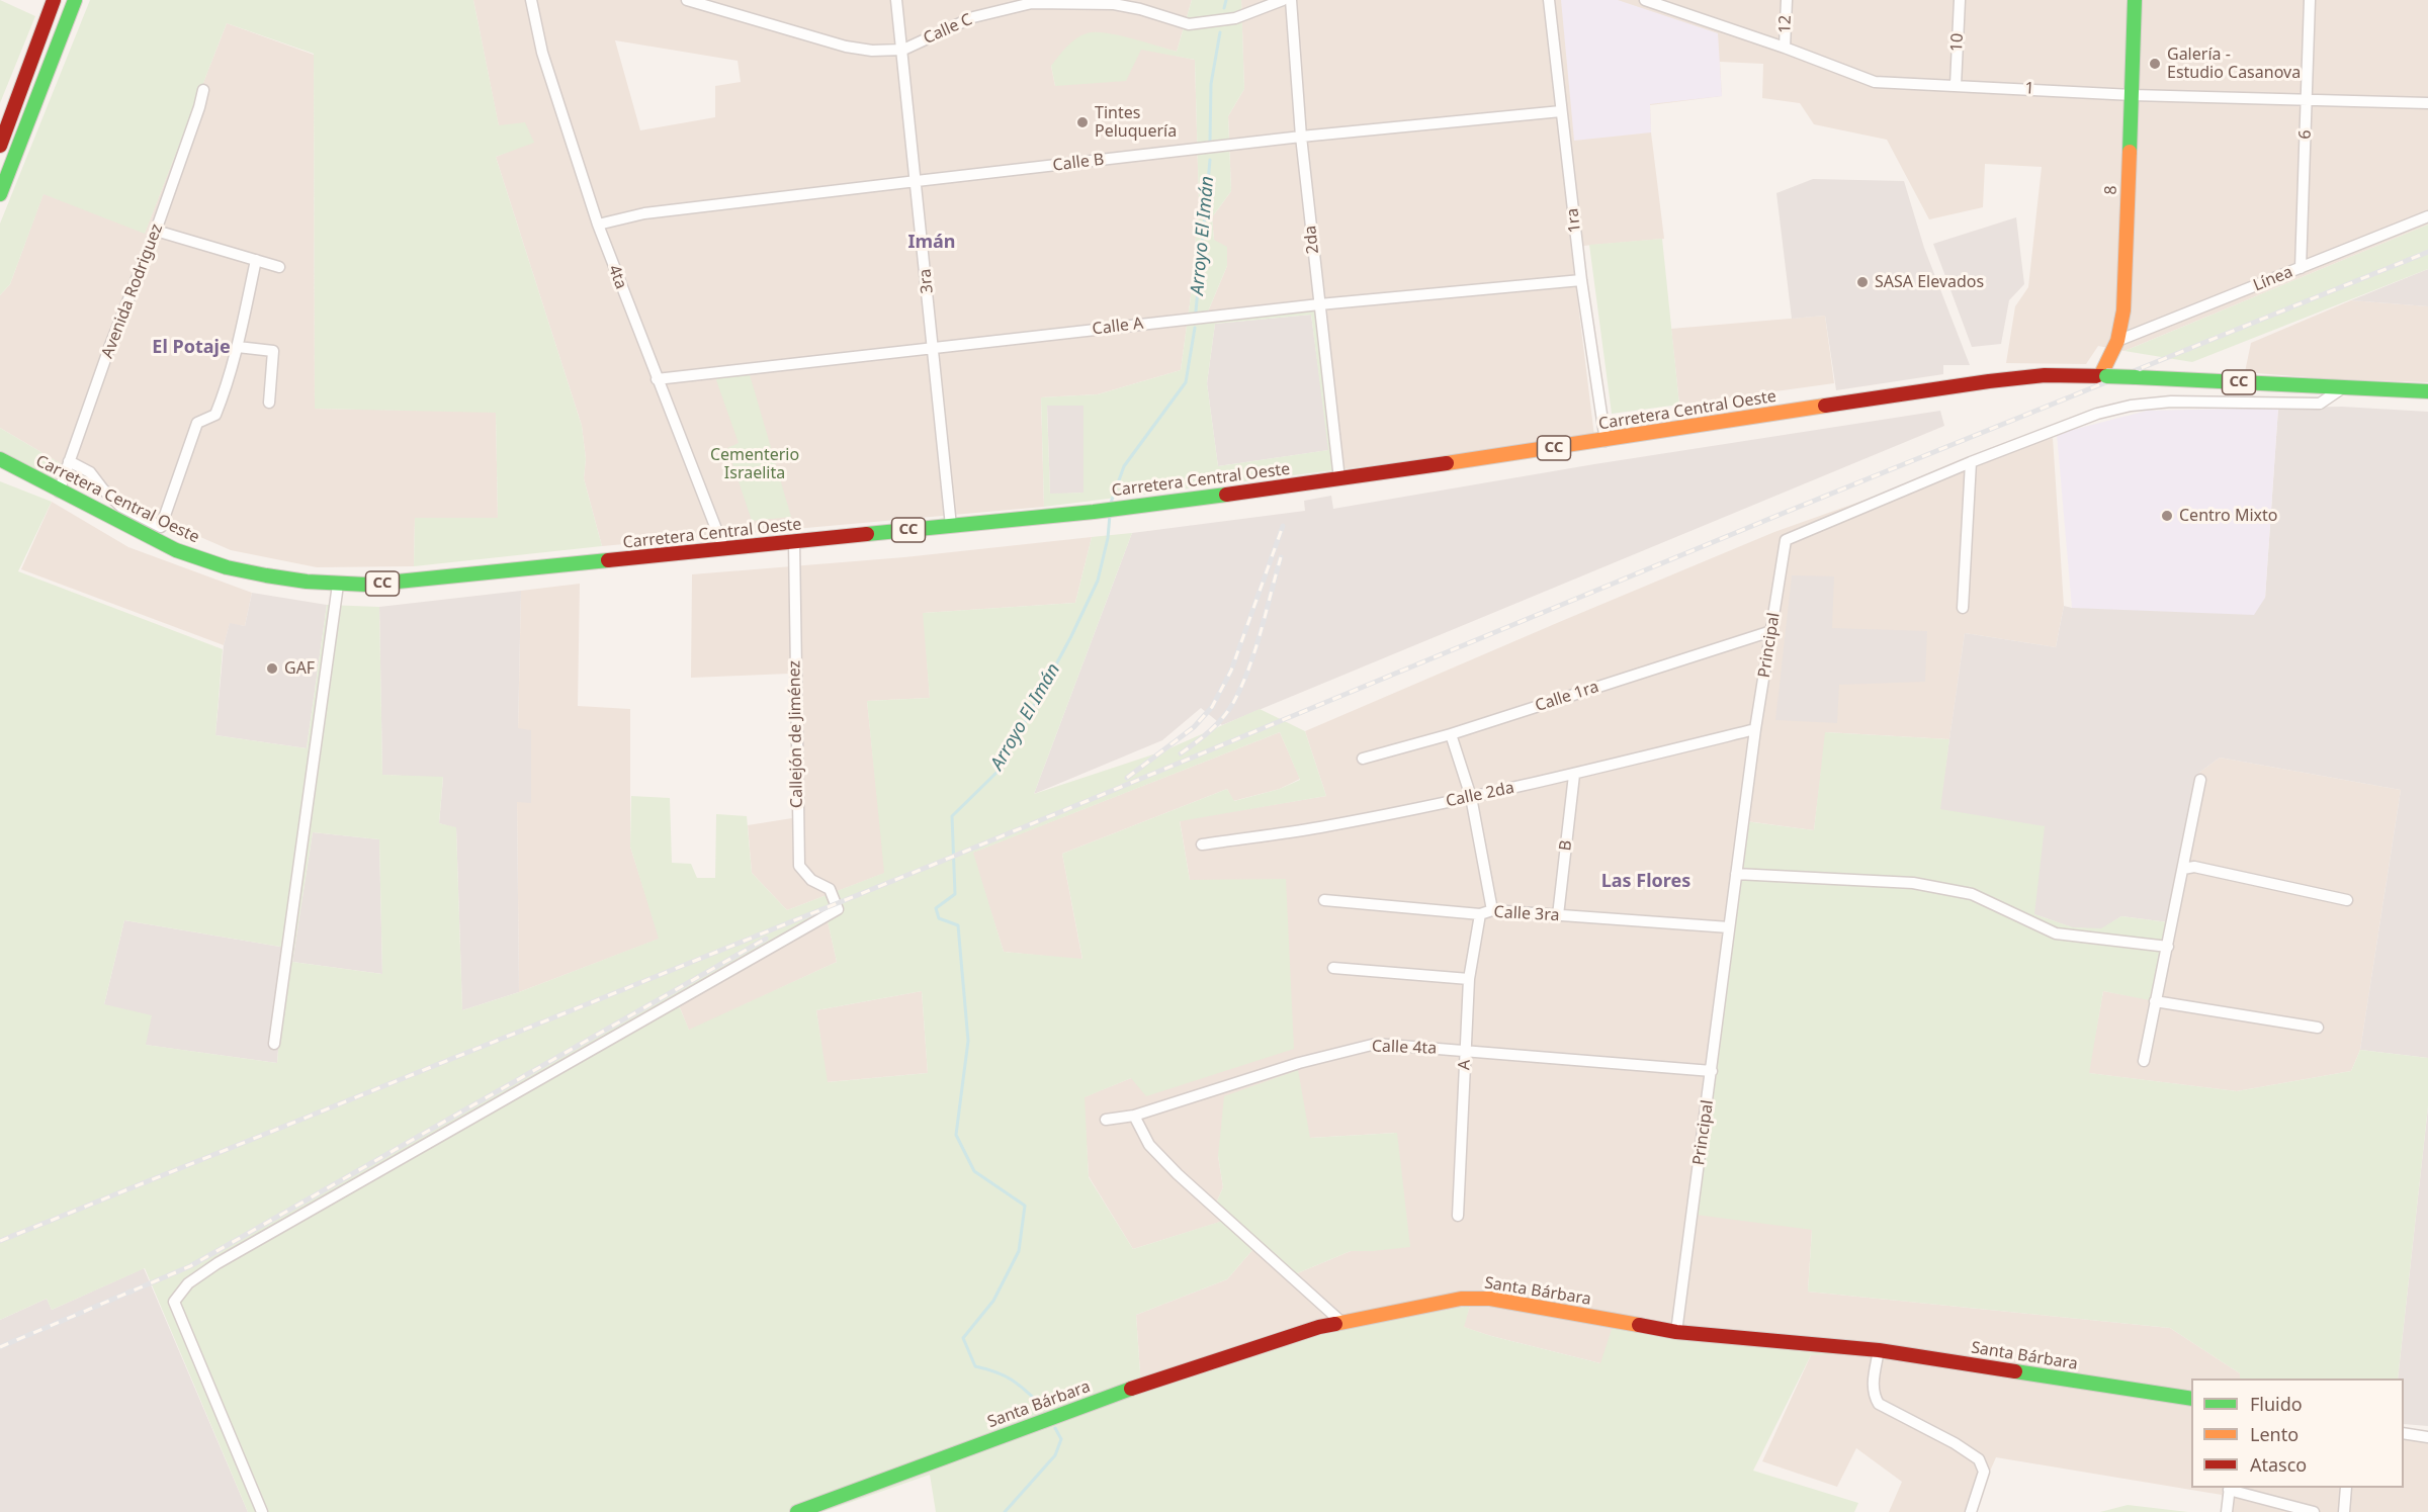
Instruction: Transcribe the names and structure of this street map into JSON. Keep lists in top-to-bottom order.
{
  "streets": {
    "main road": [
      "8",
      "CC",
      "Carretera Central Oeste",
      "Santa Bárbara"
    ],
    "street": [
      "12",
      "Calle C",
      "10",
      "1",
      "6",
      "Calle B",
      "1ra",
      "2da",
      "4ta",
      "Línea",
      "3ra",
      "Avenida Rodriguez",
      "Calle A",
      "Principal",
      "Calle 1ra",
      "Callejón de Jiménez",
      "Calle 2da",
      "B",
      "Calle 3ra",
      "Calle 4ta",
      "A"
    ]
  },
  "crossings": [
    ["12", "1"],
    ["Calle C", "3ra"],
    ["10", "1"],
    ["1", "6"],
    ["1", "8"],
    ["6", "Línea"],
    ["Calle B", "1ra"],
    ["Calle B", "2da"],
    ["Calle B", "4ta"],
    ["Calle B", "3ra"],
    ["8", "Línea"],
    ["8", "Carretera Central Oeste"],
    ["1ra", "Calle A"],
    ["1ra", "Carretera Central Oeste"],
    ["2da", "Calle A"],
    ["2da", "Carretera Central Oeste"],
    ["4ta", "Calle A"],
    ["4ta", "Carretera Central Oeste"],
    ["3ra", "Calle A"],
    ["3ra", "Carretera Central Oeste"],
    ["Avenida Rodriguez", "Carretera Central Oeste"],
    ["Carretera Central Oeste", "Principal"],
    ["Carretera Central Oeste", "Callejón de Jiménez"],
    ["Principal", "Calle 1ra"],
    ["Principal", "Calle 2da"],
    ["Principal", "Calle 3ra"],
    ["Principal", "Calle 4ta"],
    ["Principal", "Santa Bárbara"],
    ["Calle 2da", "B"],
    ["B", "Calle 3ra"],
    ["Calle 3ra", "A"],
    ["Calle 4ta", "A"]
  ],
  "districts": ["Imán", "El Potaje", "Las Flores"],
  "water": ["Arroyo El Imán"],
  "parks": ["Cementerio Israelita"],
  "places": [
    "Galería - Estudio Casanova",
    "Tintes Peluquería",
    "SASA Elevados",
    "Centro Mixto",
    "GAF"
  ],
  "legend": ["Fluido", "Lento", "Atasco"]
}
